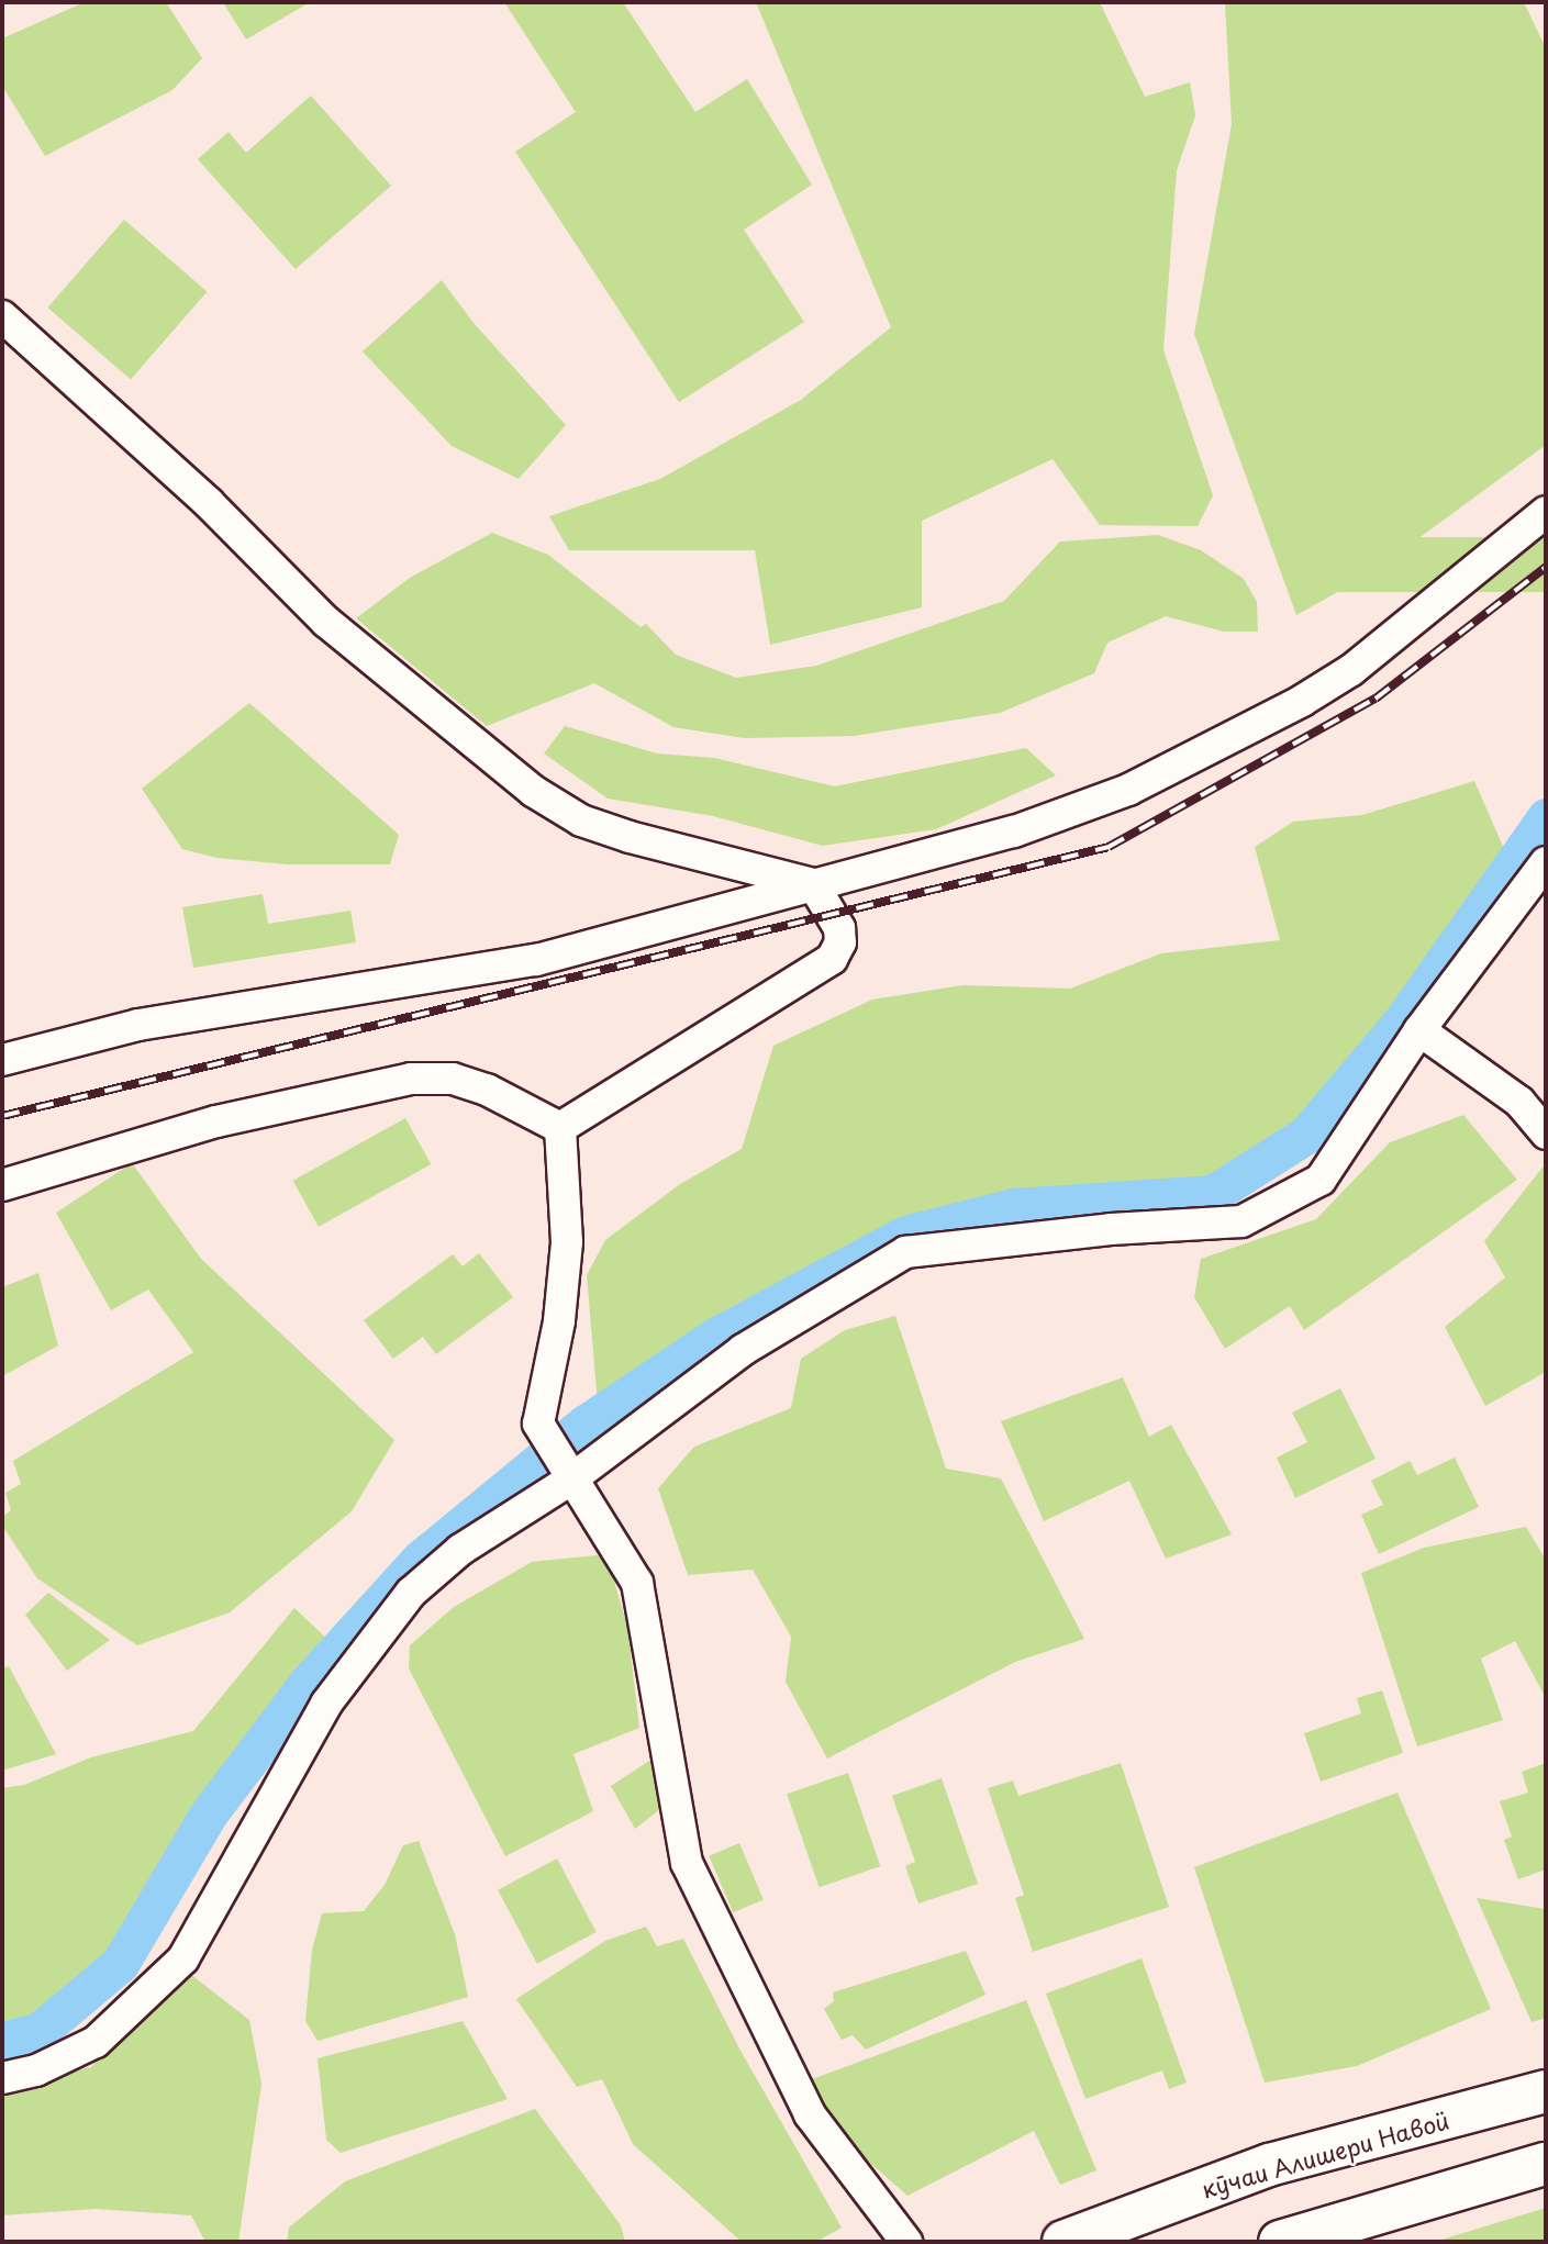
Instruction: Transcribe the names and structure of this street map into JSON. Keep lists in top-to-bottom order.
{
  "streets": {
    "street": ["кӯчаи Алишери Навоӣ"]
  }
}
